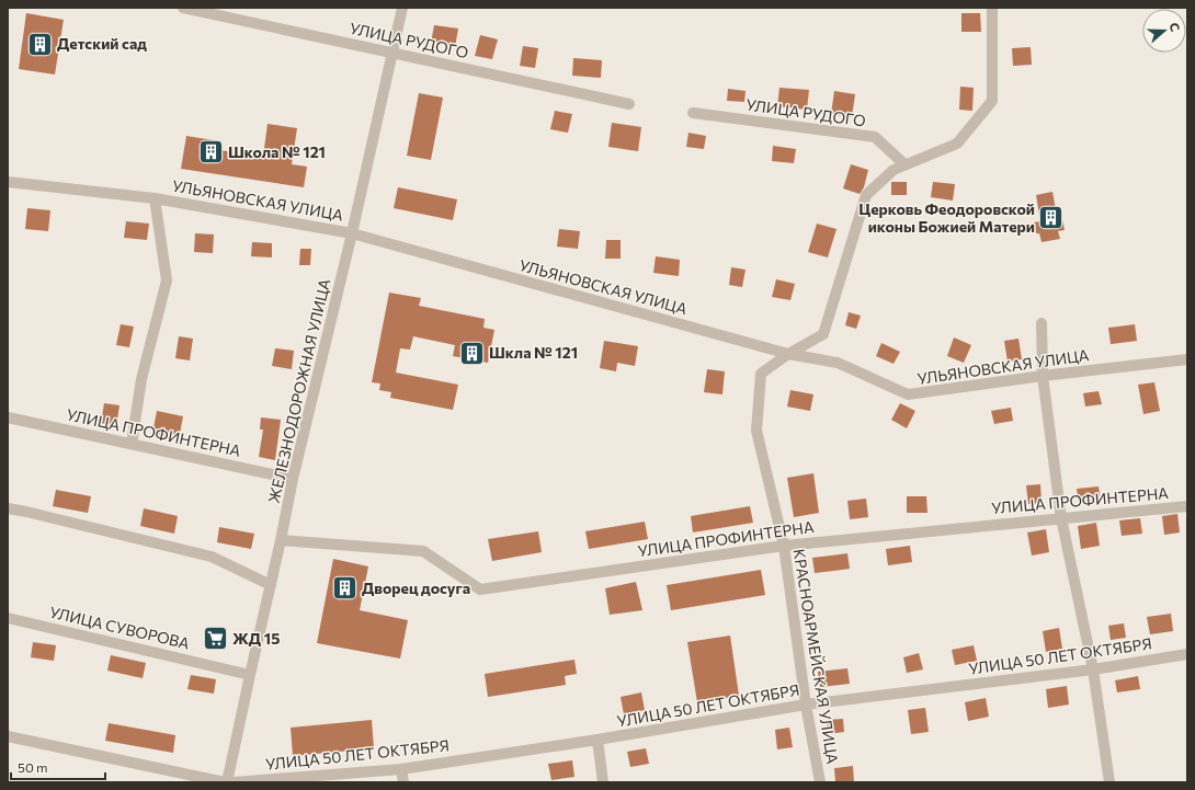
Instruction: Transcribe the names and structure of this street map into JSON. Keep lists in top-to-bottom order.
{
  "streets": {
    "street": [
      "УЛИЦА РУДОГО",
      "УЛЬЯНОВСКАЯ УЛИЦА",
      "ЖЕЛЕЗНОДОРОЖНАЯ УЛИЦА",
      "УЛИЦА ПРОФИНТЕРНА",
      "УЛИЦА СУВОРОВА",
      "КРАСНОАРМЕЙСКАЯ УЛИЦА",
      "УЛИЦА 50 ЛЕТ ОКТЯБРЯ"
    ]
  },
  "crossings": [
    ["УЛИЦА РУДОГО", "ЖЕЛЕЗНОДОРОЖНАЯ УЛИЦА"],
    ["УЛИЦА РУДОГО", "КРАСНОАРМЕЙСКАЯ УЛИЦА"],
    ["УЛЬЯНОВСКАЯ УЛИЦА", "ЖЕЛЕЗНОДОРОЖНАЯ УЛИЦА"],
    ["УЛЬЯНОВСКАЯ УЛИЦА", "КРАСНОАРМЕЙСКАЯ УЛИЦА"],
    ["ЖЕЛЕЗНОДОРОЖНАЯ УЛИЦА", "УЛИЦА ПРОФИНТЕРНА"],
    ["ЖЕЛЕЗНОДОРОЖНАЯ УЛИЦА", "УЛИЦА СУВОРОВА"],
    ["УЛИЦА ПРОФИНТЕРНА", "КРАСНОАРМЕЙСКАЯ УЛИЦА"],
    ["КРАСНОАРМЕЙСКАЯ УЛИЦА", "УЛИЦА 50 ЛЕТ ОКТЯБРЯ"]
  ],
  "places": {
    "building": [
      "Детский сад",
      "Школа № 121",
      "Церковь Феодоровской иконы Божией Матери",
      "Шкла № 121",
      "Дворец досуга"
    ],
    "supermarket": ["ЖД 15"]
  },
  "scale_bar": "50 m",
  "north": "right"
}
